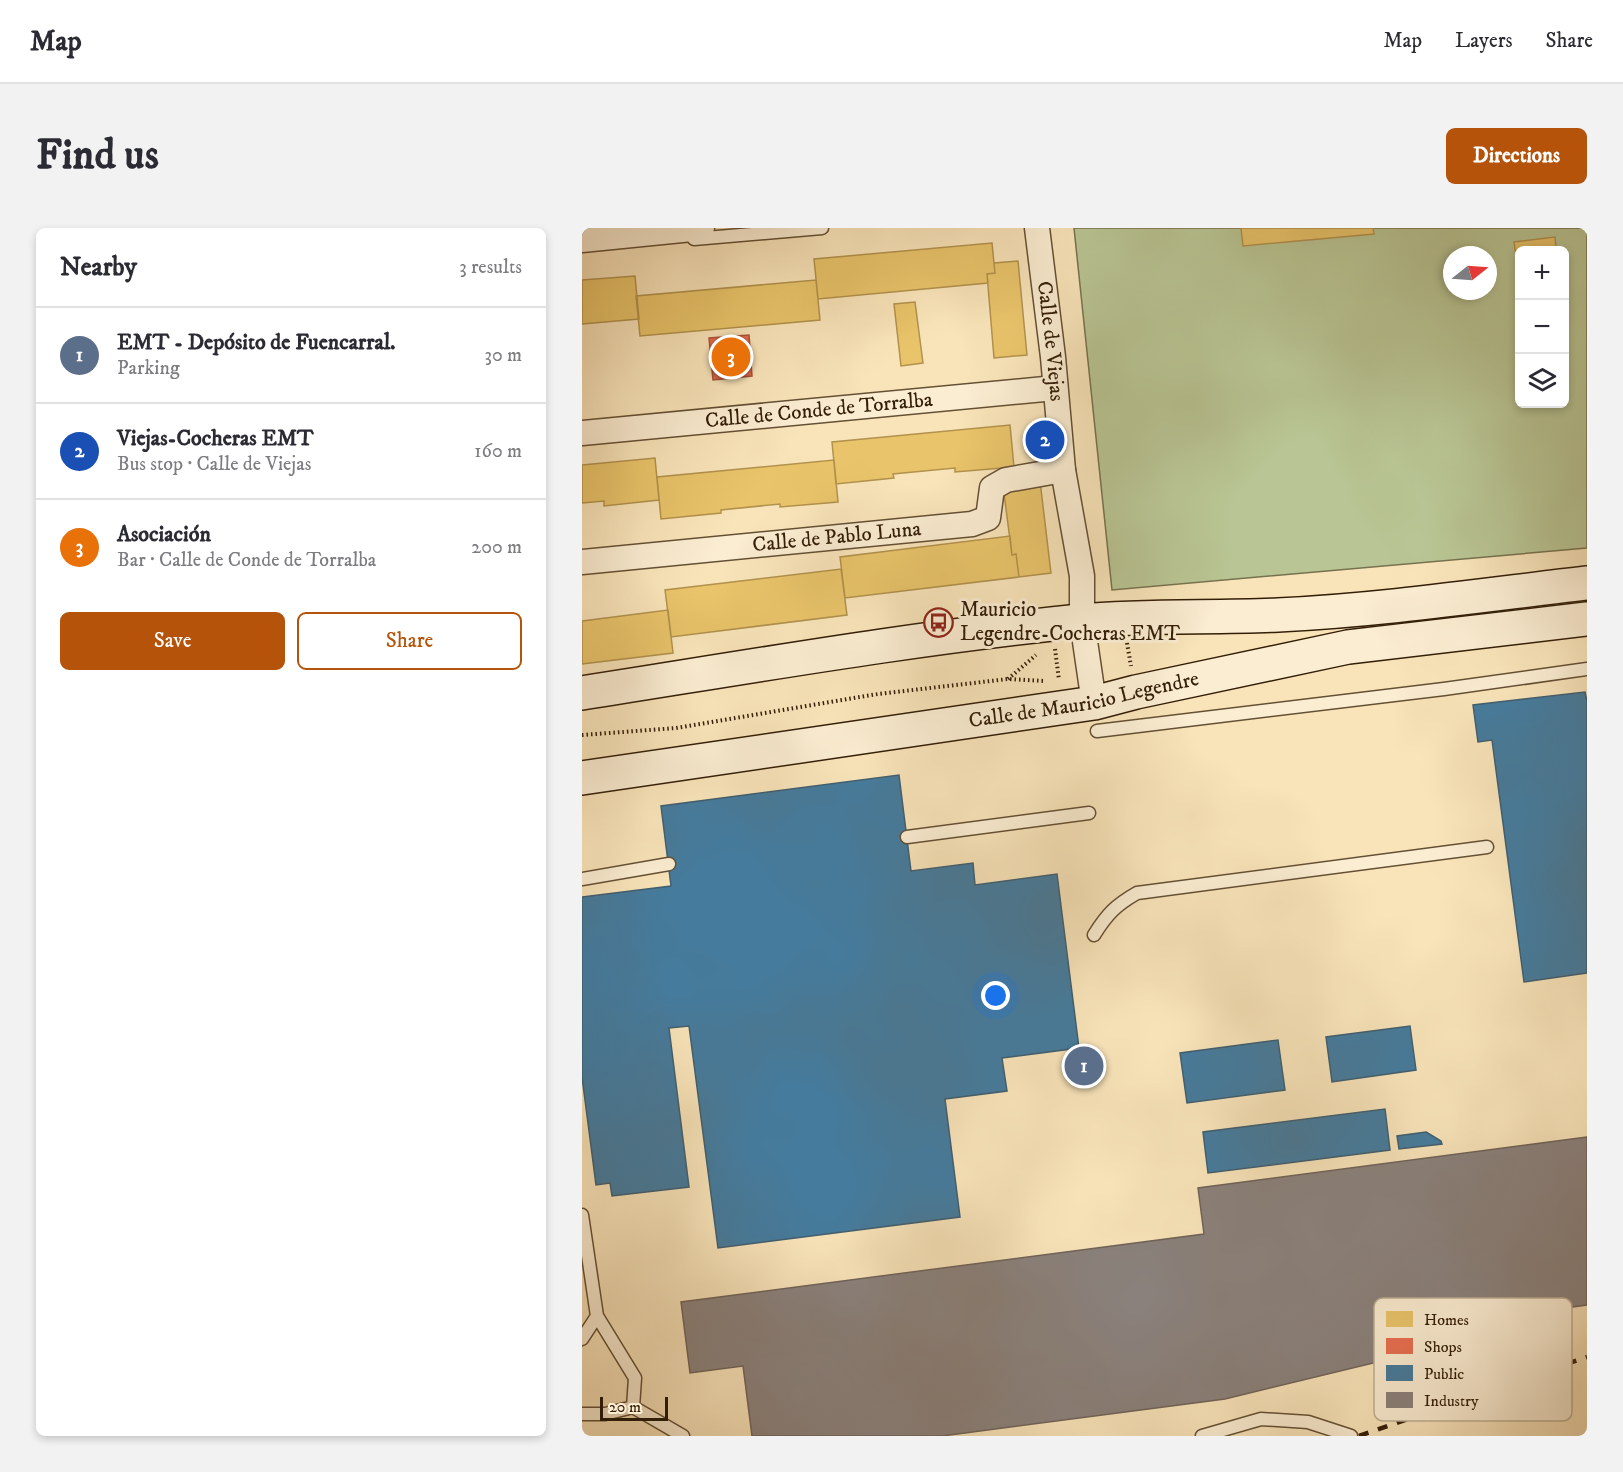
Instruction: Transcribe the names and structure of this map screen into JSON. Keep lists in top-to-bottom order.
{
  "streets": {
    "street": [
      "Calle de Viejas",
      "Calle de Conde de Torralba",
      "Calle de Pablo Luna",
      "Calle de Mauricio Legendre"
    ]
  },
  "crossings": [
    ["Calle de Viejas", "Calle de Conde de Torralba"],
    ["Calle de Viejas", "Calle de Pablo Luna"],
    ["Calle de Viejas", "Calle de Mauricio Legendre"]
  ],
  "places": {
    "bus stop": ["Mauricio Legendre-Cocheras EMT"]
  },
  "legend": [
    "Homes",
    "Shops",
    "Public",
    "Industry"
  ],
  "scale_bar": "20 m",
  "north": "right",
  "page": {
    "header": "Map",
    "nav": ["Map", "Layers", "Share"],
    "buttons": [
      "Directions",
      ["Save", "Share"]
    ],
    "title": "Find us",
    "heading": ["Nearby", "3 results"],
    "map_buttons": ["+", "−"],
    "list": [
      {
        "mark": "1",
        "name": "EMT - Depósito de Fuencarral.",
        "note": "Parking",
        "value": "30 m"
      },
      {
        "mark": "2",
        "name": "Viejas-Cocheras EMT",
        "note": "Bus stop · Calle de Viejas",
        "value": "160 m"
      },
      {
        "mark": "3",
        "name": "Asociación",
        "note": "Bar · Calle de Conde de Torralba",
        "value": "200 m"
      }
    ],
    "pins": ["3", "2", "1"],
    "scale": "20 m"
  }
}
